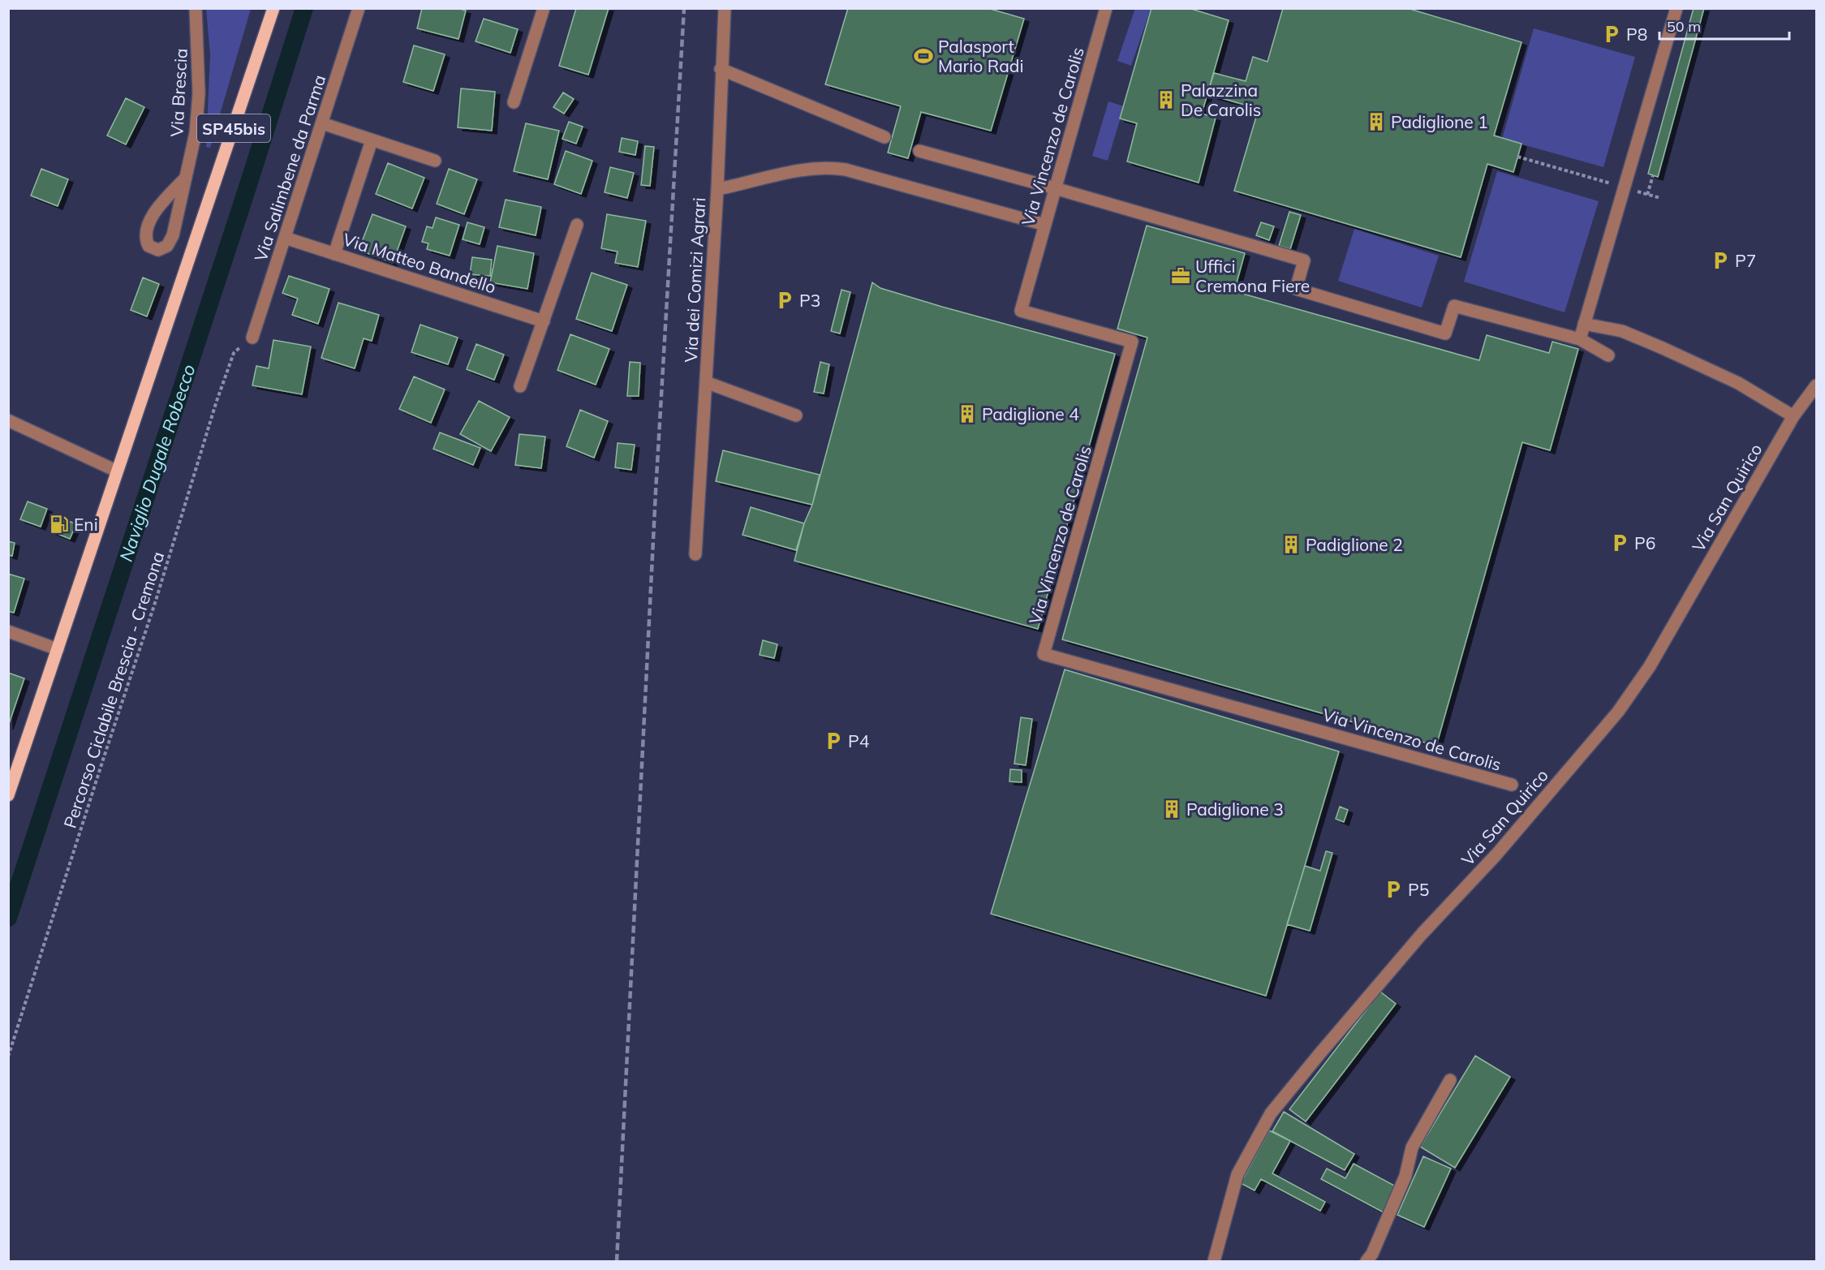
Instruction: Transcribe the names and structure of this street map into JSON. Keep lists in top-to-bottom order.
{
  "streets": {
    "main road": ["SP45bis"],
    "street": [
      "Via Brescia",
      "Via Vincenzo de Carolis",
      "Via Salimbene da Parma",
      "Via Matteo Bandello",
      "Via dei Comizi Agrari",
      "Via San Quirico"
    ],
    "path": ["Percorso Ciclabile Brescia - Cremona"]
  },
  "crossings": [
    ["Via Salimbene da Parma", "Via Matteo Bandello"],
    ["Via Salimbene da Parma", "Percorso Ciclabile Brescia - Cremona"]
  ],
  "water": ["Naviglio Dugale Robecco"],
  "places": {
    "parking": [
      "P8",
      "P7",
      "P3",
      "P6",
      "P4",
      "P5"
    ],
    "sports": ["Palasport Mario Radi"],
    "building": [
      "Palazzina De Carolis",
      "Padiglione 1",
      "Padiglione 4",
      "Padiglione 2",
      "Padiglione 3"
    ],
    "office": ["Uffici Cremona Fiere"],
    "fuel station": ["Eni"]
  },
  "scale_bar": "50 m"
}
